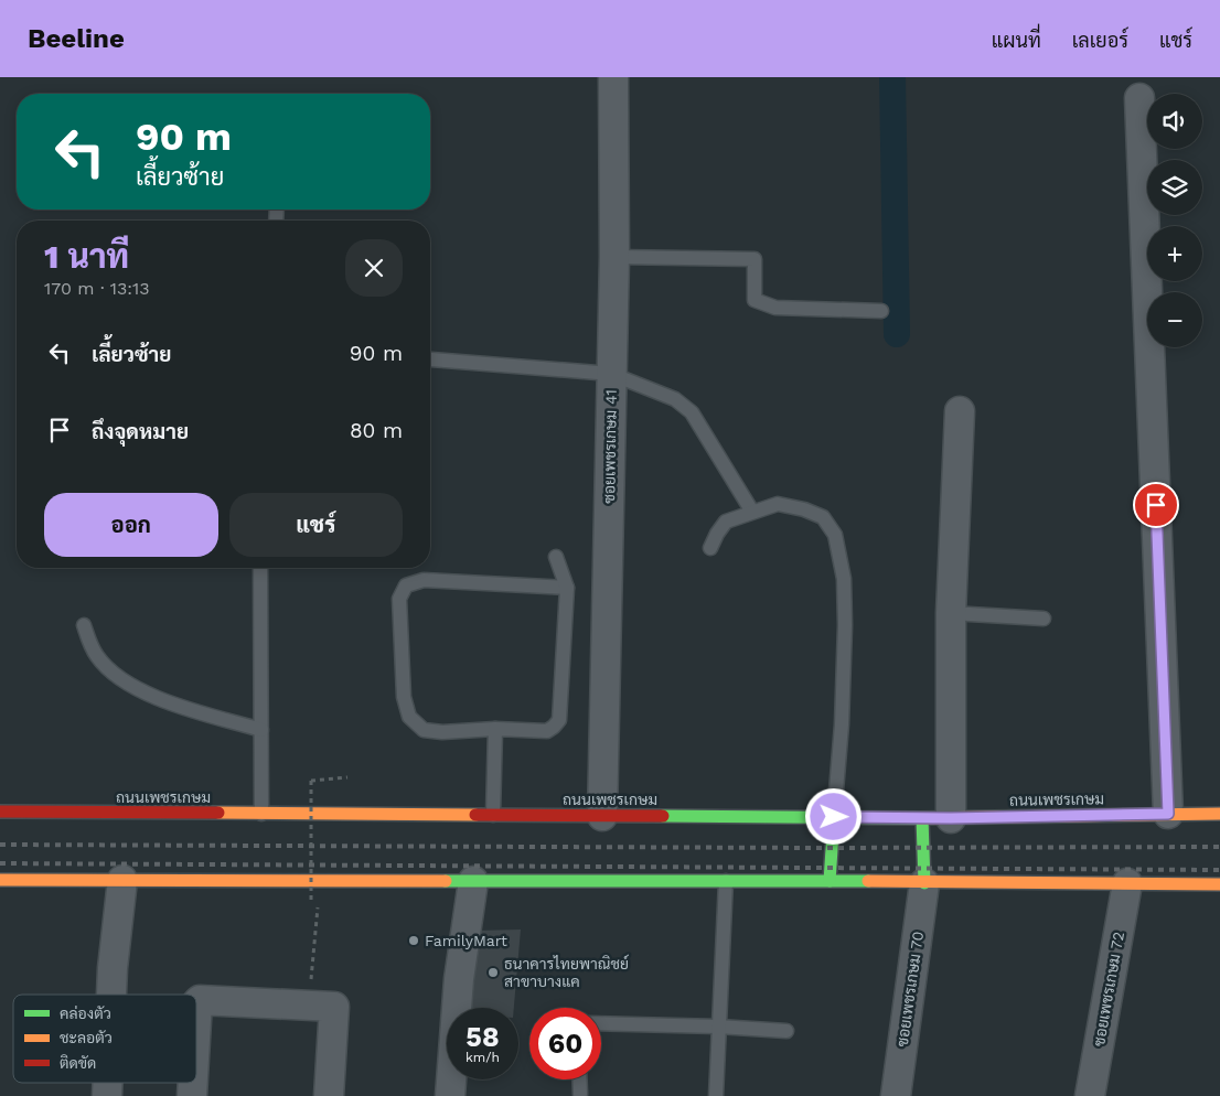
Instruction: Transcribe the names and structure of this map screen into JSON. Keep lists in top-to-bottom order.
{
  "streets": {
    "main road": ["ถนนเพชรเกษม"],
    "street": ["ซอยเพชรเกษม 41", "ซอยเพชรเกษม 70", "ซอยเพชรเกษม 72"]
  },
  "crossings": [
    ["ซอยเพชรเกษม 41", "ถนนเพชรเกษม"]
  ],
  "places": ["FamilyMart", "ธนาคารไทยพาณิชย์ สาขาบางแค"],
  "legend": ["คล่องตัว", "ชะลอตัว", "ติดขัด"],
  "page": {
    "header": "Beeline",
    "nav": ["แผนที่", "เลเยอร์", "แชร์"],
    "map_buttons": ["+", "−"],
    "turn": ["90 m", "เลี้ยวซ้าย"],
    "heading": ["1 นาที", "170 m · 13:13"],
    "list": [
      {
        "name": "เลี้ยวซ้าย",
        "value": "90 m"
      },
      {
        "name": "ถึงจุดหมาย",
        "value": "80 m"
      }
    ],
    "buttons": ["ออก", "แชร์"],
    "speed": "58 km/h",
    "limit": "60"
  }
}
